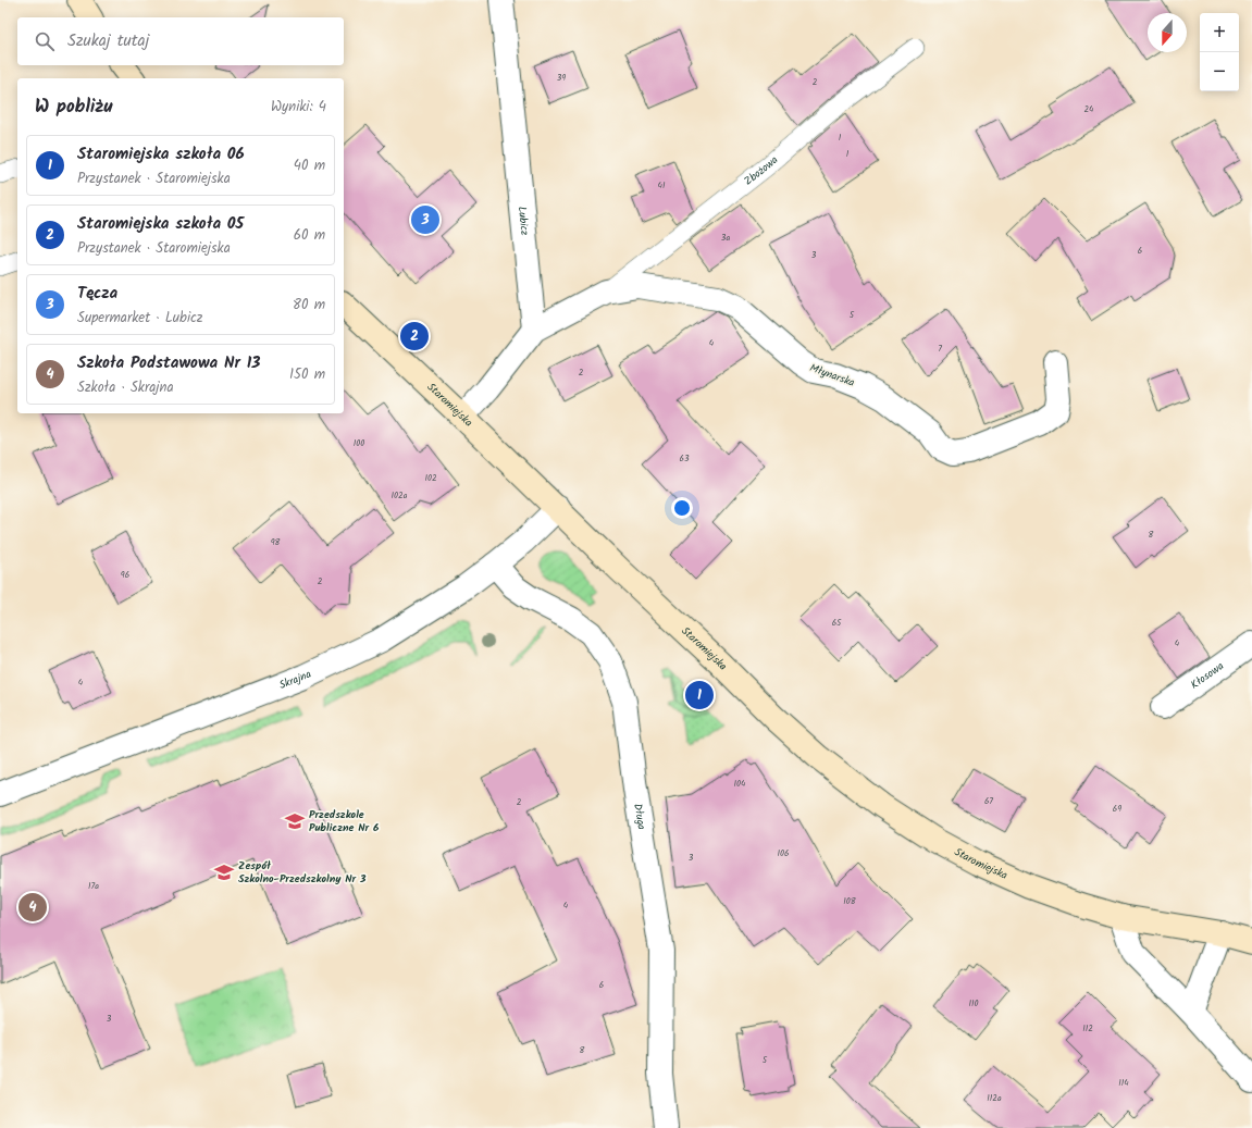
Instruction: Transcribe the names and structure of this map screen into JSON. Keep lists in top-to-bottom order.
{
  "streets": {
    "street": [
      "Lubicz",
      "Młynarska",
      "Staromiejska",
      "Kłosowa",
      "Skrajna",
      "Długa"
    ],
    "lane": ["Zbożowa"]
  },
  "crossings": [
    ["Zbożowa", "Młynarska"],
    ["Lubicz", "Młynarska"],
    ["Staromiejska", "Skrajna"],
    ["Skrajna", "Długa"]
  ],
  "places": {
    "school or university": ["Przedszkole Publiczne Nr 6", "Zespół Szkolno-Przedszkolny Nr 3"]
  },
  "house_numbers": [
    "39",
    "2",
    "24",
    "1",
    "1",
    "41",
    "3a",
    "6",
    "3",
    "5",
    "4",
    "7",
    "2",
    "100",
    "63",
    "102",
    "102a",
    "8",
    "98",
    "96",
    "2",
    "65",
    "4",
    "4",
    "104",
    "67",
    "2",
    "69",
    "106",
    "3",
    "17a",
    "108",
    "4",
    "6",
    "110",
    "3",
    "112",
    "8",
    "5",
    "114",
    "112a"
  ],
  "north": "bottom",
  "page": {
    "map_buttons": ["+", "−"],
    "search": "Szukaj tutaj",
    "heading": ["W pobliżu", "Wyniki: 4"],
    "list": [
      {
        "mark": "1",
        "name": "Staromiejska szkoła 06",
        "note": "Przystanek · Staromiejska",
        "value": "40 m"
      },
      {
        "mark": "2",
        "name": "Staromiejska szkoła 05",
        "note": "Przystanek · Staromiejska",
        "value": "60 m"
      },
      {
        "mark": "3",
        "name": "Tęcza",
        "note": "Supermarket · Lubicz",
        "value": "80 m"
      },
      {
        "mark": "4",
        "name": "Szkoła Podstawowa Nr 13",
        "note": "Szkoła · Skrajna",
        "value": "150 m"
      }
    ],
    "pins": [
      "3",
      "2",
      "1",
      "4"
    ]
  }
}
